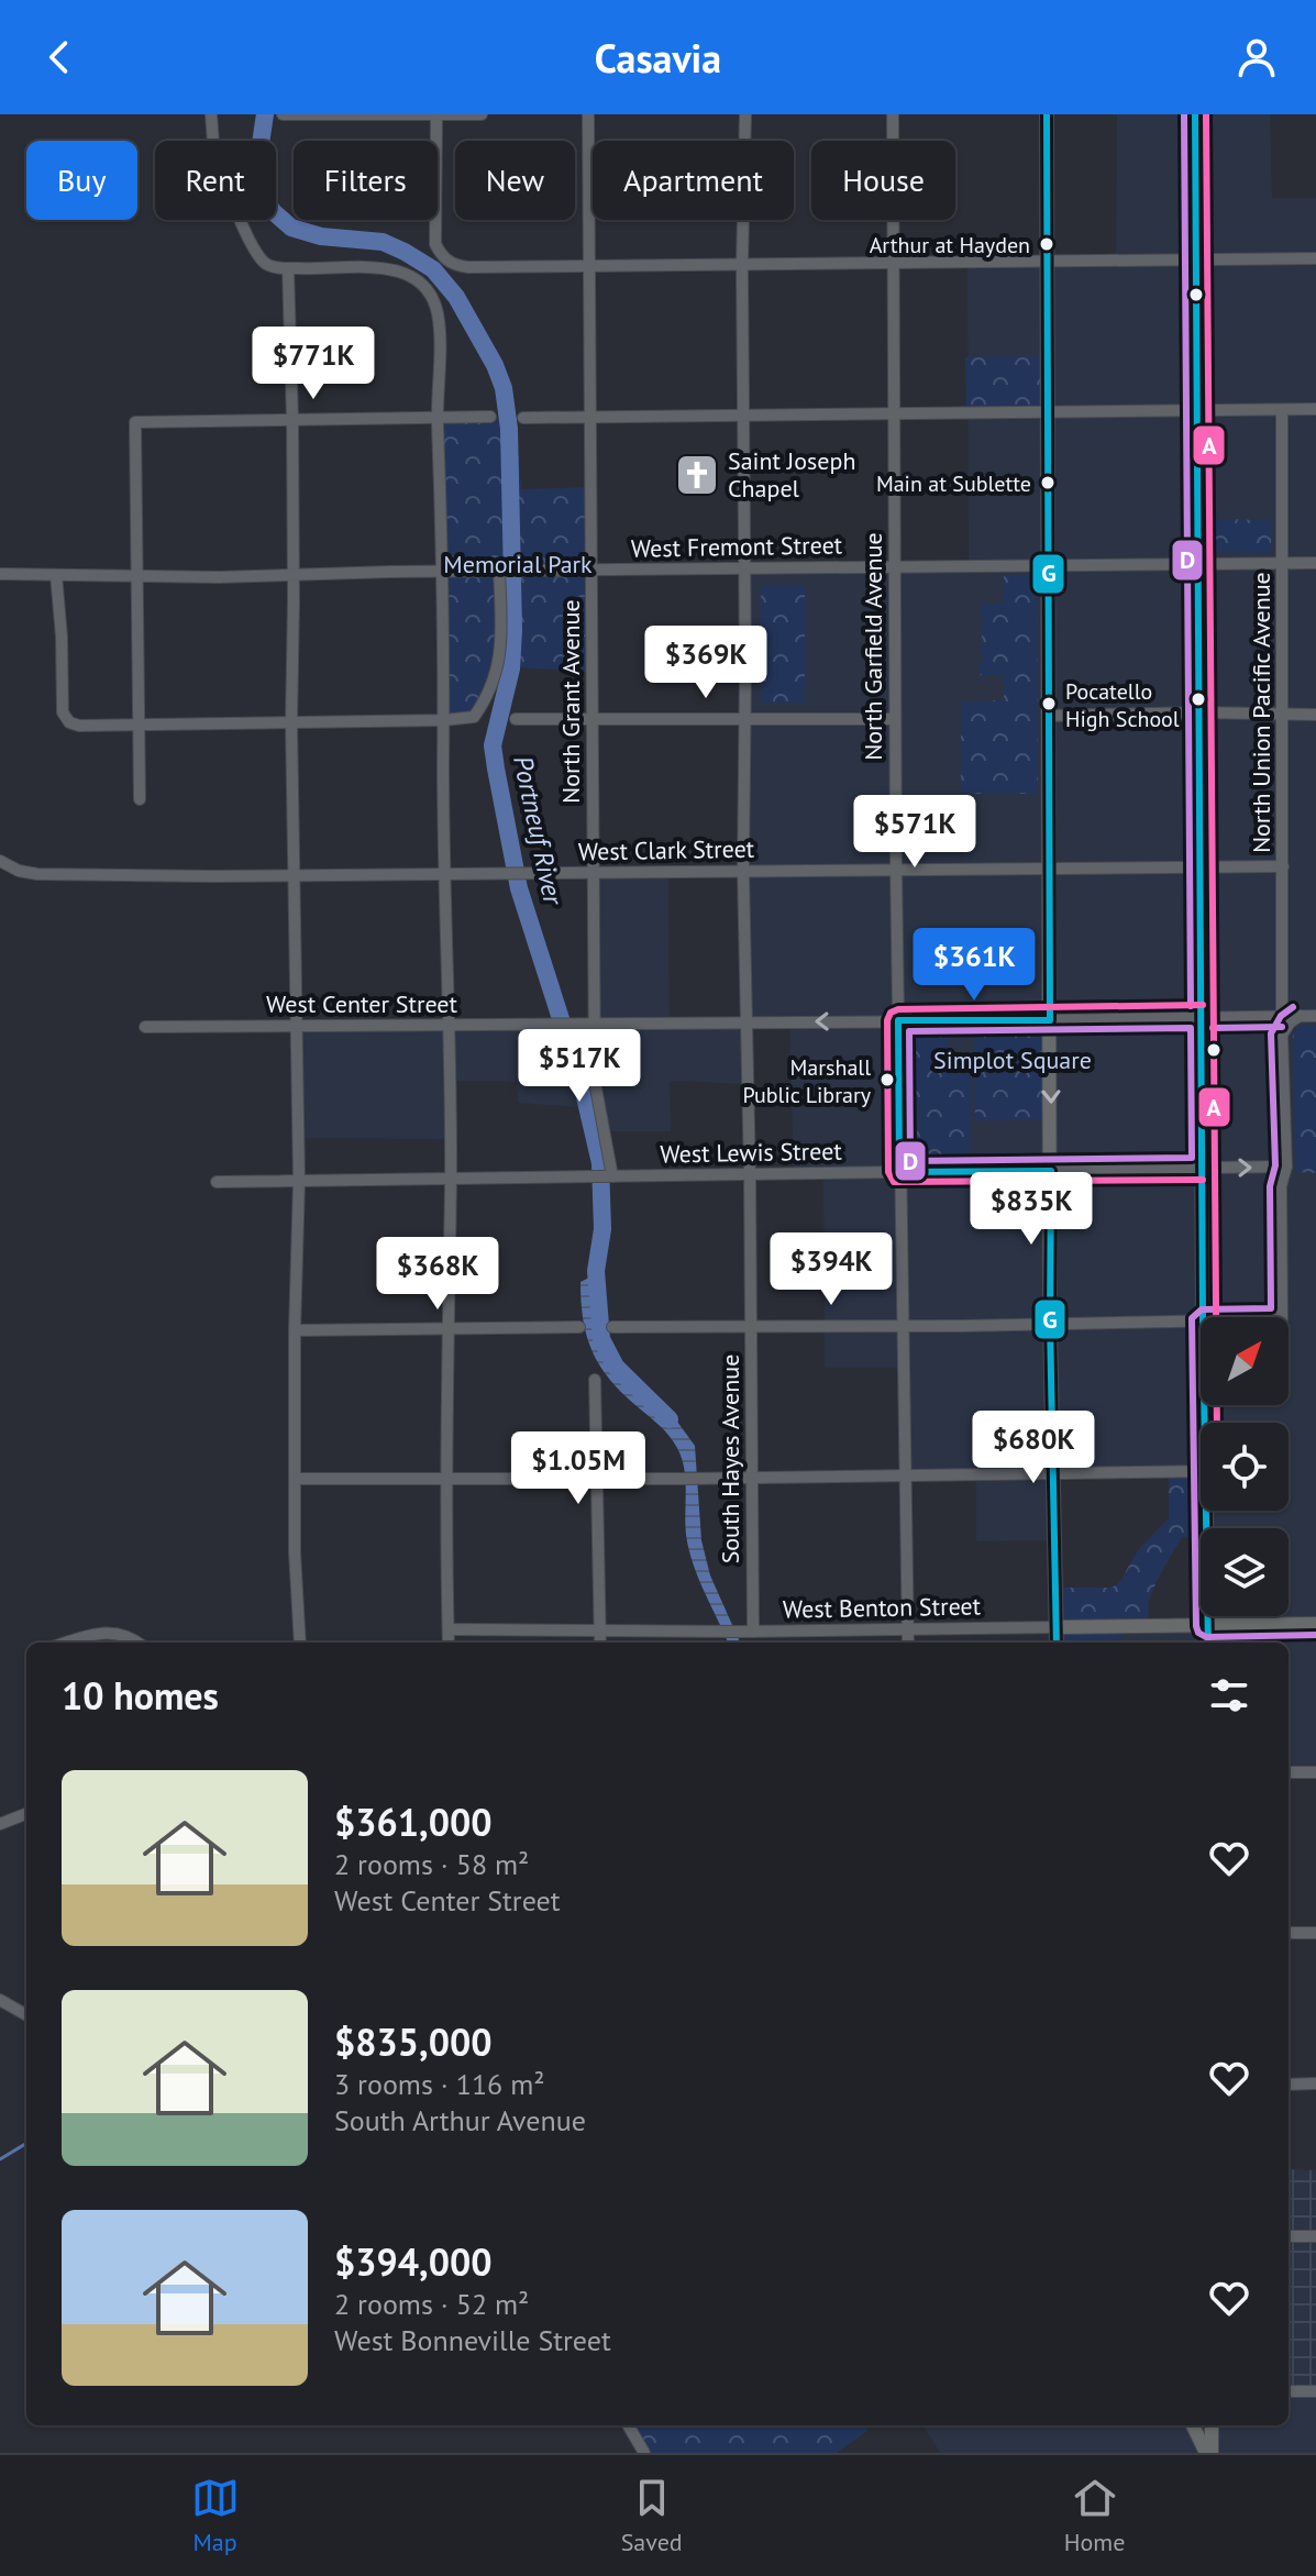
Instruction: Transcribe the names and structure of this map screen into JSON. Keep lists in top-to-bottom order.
{
  "streets": {
    "main road": ["West Benton Street"],
    "street": [
      "West Fremont Street",
      "North Garfield Avenue",
      "North Grant Avenue",
      "North Union Pacific Avenue",
      "West Clark Street",
      "West Center Street",
      "West Lewis Street",
      "South Hayes Avenue"
    ]
  },
  "crossings": [
    ["West Fremont Street", "North Garfield Avenue"],
    ["West Fremont Street", "North Grant Avenue"],
    ["West Fremont Street", "North Union Pacific Avenue"],
    ["West Fremont Street", "South Hayes Avenue"],
    ["North Garfield Avenue", "West Clark Street"],
    ["North Garfield Avenue", "West Center Street"],
    ["North Garfield Avenue", "West Lewis Street"],
    ["North Garfield Avenue", "West Benton Street"],
    ["North Grant Avenue", "West Clark Street"],
    ["North Grant Avenue", "West Center Street"],
    ["North Grant Avenue", "West Lewis Street"],
    ["North Union Pacific Avenue", "West Clark Street"],
    ["North Union Pacific Avenue", "West Center Street"],
    ["West Clark Street", "South Hayes Avenue"],
    ["West Center Street", "South Hayes Avenue"],
    ["West Lewis Street", "South Hayes Avenue"],
    ["South Hayes Avenue", "West Benton Street"]
  ],
  "water": ["Portneuf River"],
  "parks": ["Memorial Park", "Simplot Square"],
  "places": {
    "other": [
      "Arthur at Hayden",
      "Main at Sublette",
      "Pocatello High School",
      "Marshall Public Library"
    ],
    "church": ["Saint Joseph Chapel"]
  },
  "lines": ["transit line G", "transit line D", "transit line A"],
  "north": "top right",
  "page": {
    "header": "Casavia",
    "chip": [
      "Buy",
      "Rent",
      "Filters",
      "New",
      "Apartment",
      "House"
    ],
    "price": [
      "$771K",
      "$369K",
      "$571K",
      "$361K",
      "$517K",
      "$835K",
      "$394K",
      "$368K",
      "$680K",
      "$1.05M"
    ],
    "heading": "10 homes",
    "list": [
      {
        "name": "$361,000",
        "note": "2 rooms · 58 m² · West Center Street"
      },
      {
        "name": "$835,000",
        "note": "3 rooms · 116 m² · South Arthur Avenue"
      },
      {
        "name": "$394,000",
        "note": "2 rooms · 52 m² · West Bonneville Street"
      }
    ],
    "tabs": ["Map", "Saved", "Home"]
  }
}
